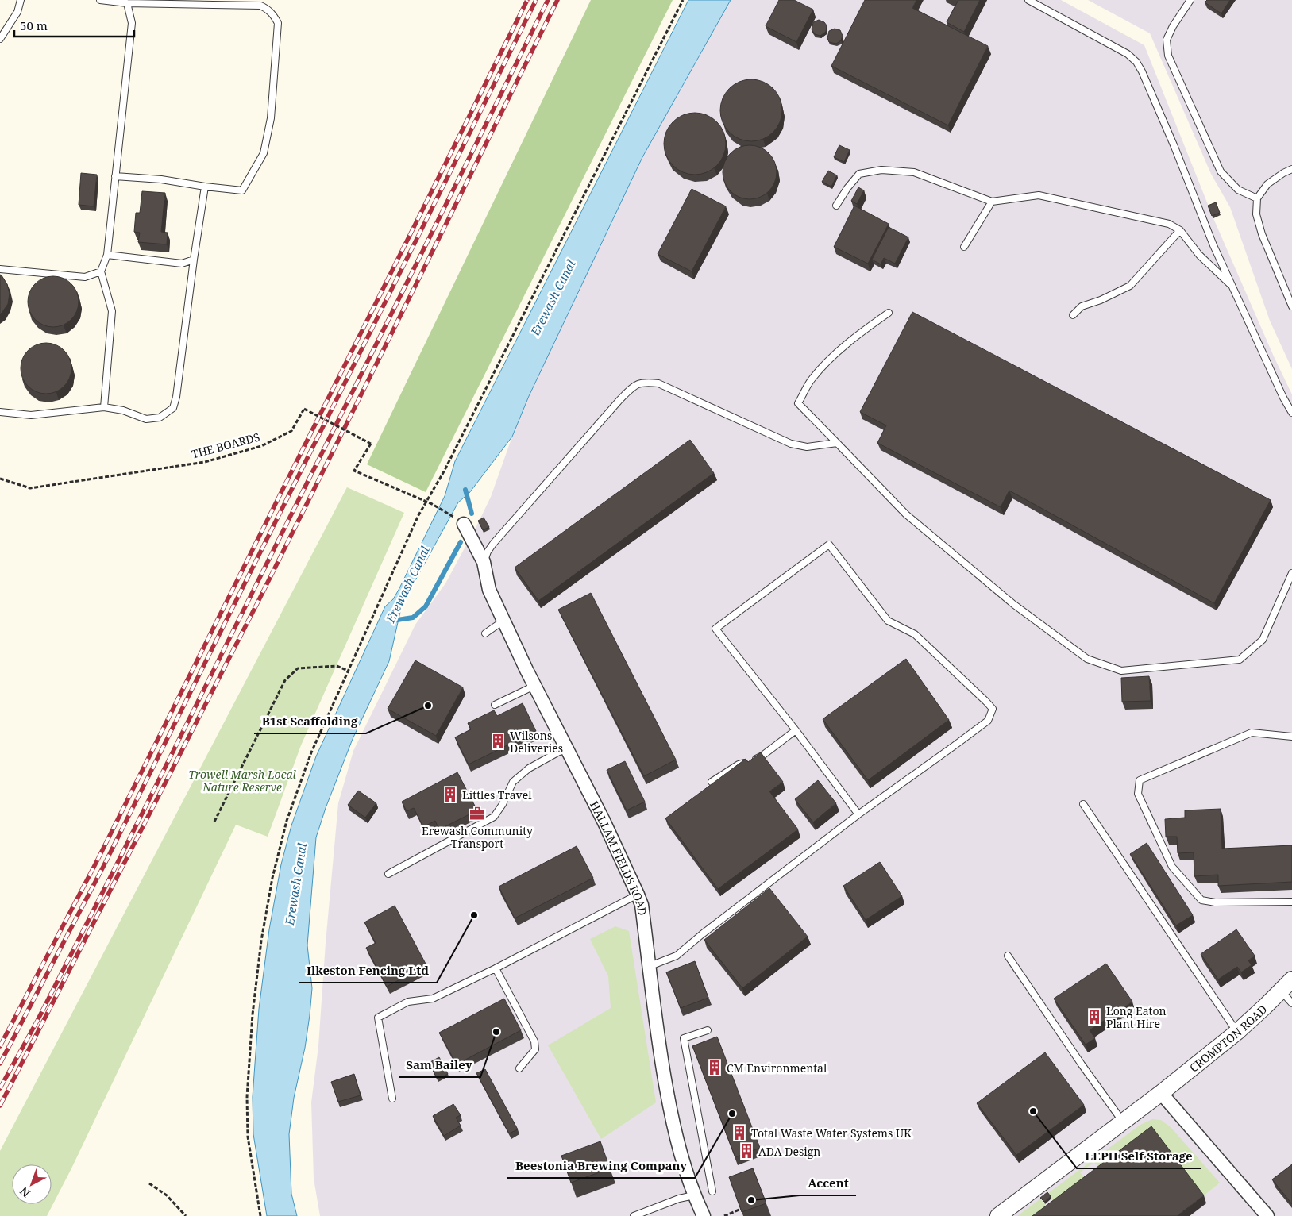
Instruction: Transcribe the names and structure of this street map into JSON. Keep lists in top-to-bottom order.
{
  "streets": {
    "street": ["HALLAM FIELDS ROAD", "CROMPTON ROAD"],
    "path": ["THE BOARDS"]
  },
  "water": ["Erewash Canal"],
  "parks": ["Trowell Marsh Local Nature Reserve"],
  "places": {
    "other": [
      "B1st Scaffolding",
      "Ilkeston Fencing Ltd",
      "Sam Bailey",
      "LEPH Self Storage",
      "Beestonia Brewing Company",
      "Accent"
    ],
    "building": [
      "Wilsons Deliveries",
      "Littles Travel",
      "Long Eaton Plant Hire",
      "CM Environmental",
      "Total Waste Water Systems UK",
      "ADA Design"
    ],
    "office": ["Erewash Community Transport"]
  },
  "scale_bar": "50 m",
  "north": "bottom left"
}
